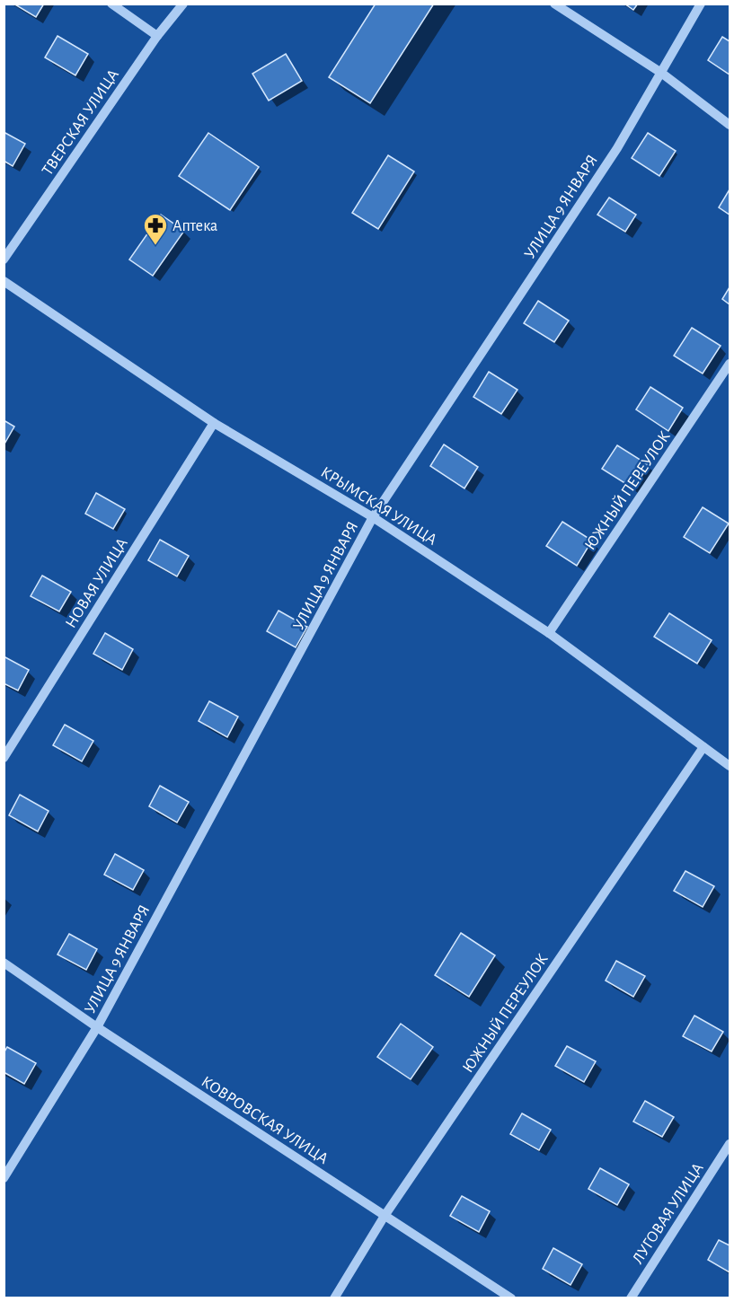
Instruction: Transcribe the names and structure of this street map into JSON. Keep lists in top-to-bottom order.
{
  "streets": {
    "street": [
      "ТВЕРСКАЯ УЛИЦА",
      "УЛИЦА 9 ЯНВАРЯ",
      "ЮЖНЫЙ ПЕРЕУЛОК",
      "КРЫМСКАЯ УЛИЦА",
      "НОВАЯ УЛИЦА",
      "КОВРОВСКАЯ УЛИЦА",
      "ЛУГОВАЯ УЛИЦА"
    ]
  },
  "crossings": [
    ["УЛИЦА 9 ЯНВАРЯ", "КРЫМСКАЯ УЛИЦА"],
    ["УЛИЦА 9 ЯНВАРЯ", "КОВРОВСКАЯ УЛИЦА"],
    ["ЮЖНЫЙ ПЕРЕУЛОК", "КРЫМСКАЯ УЛИЦА"],
    ["ЮЖНЫЙ ПЕРЕУЛОК", "КОВРОВСКАЯ УЛИЦА"],
    ["КРЫМСКАЯ УЛИЦА", "НОВАЯ УЛИЦА"]
  ],
  "places": {
    "pharmacy": ["Аптека"]
  }
}
